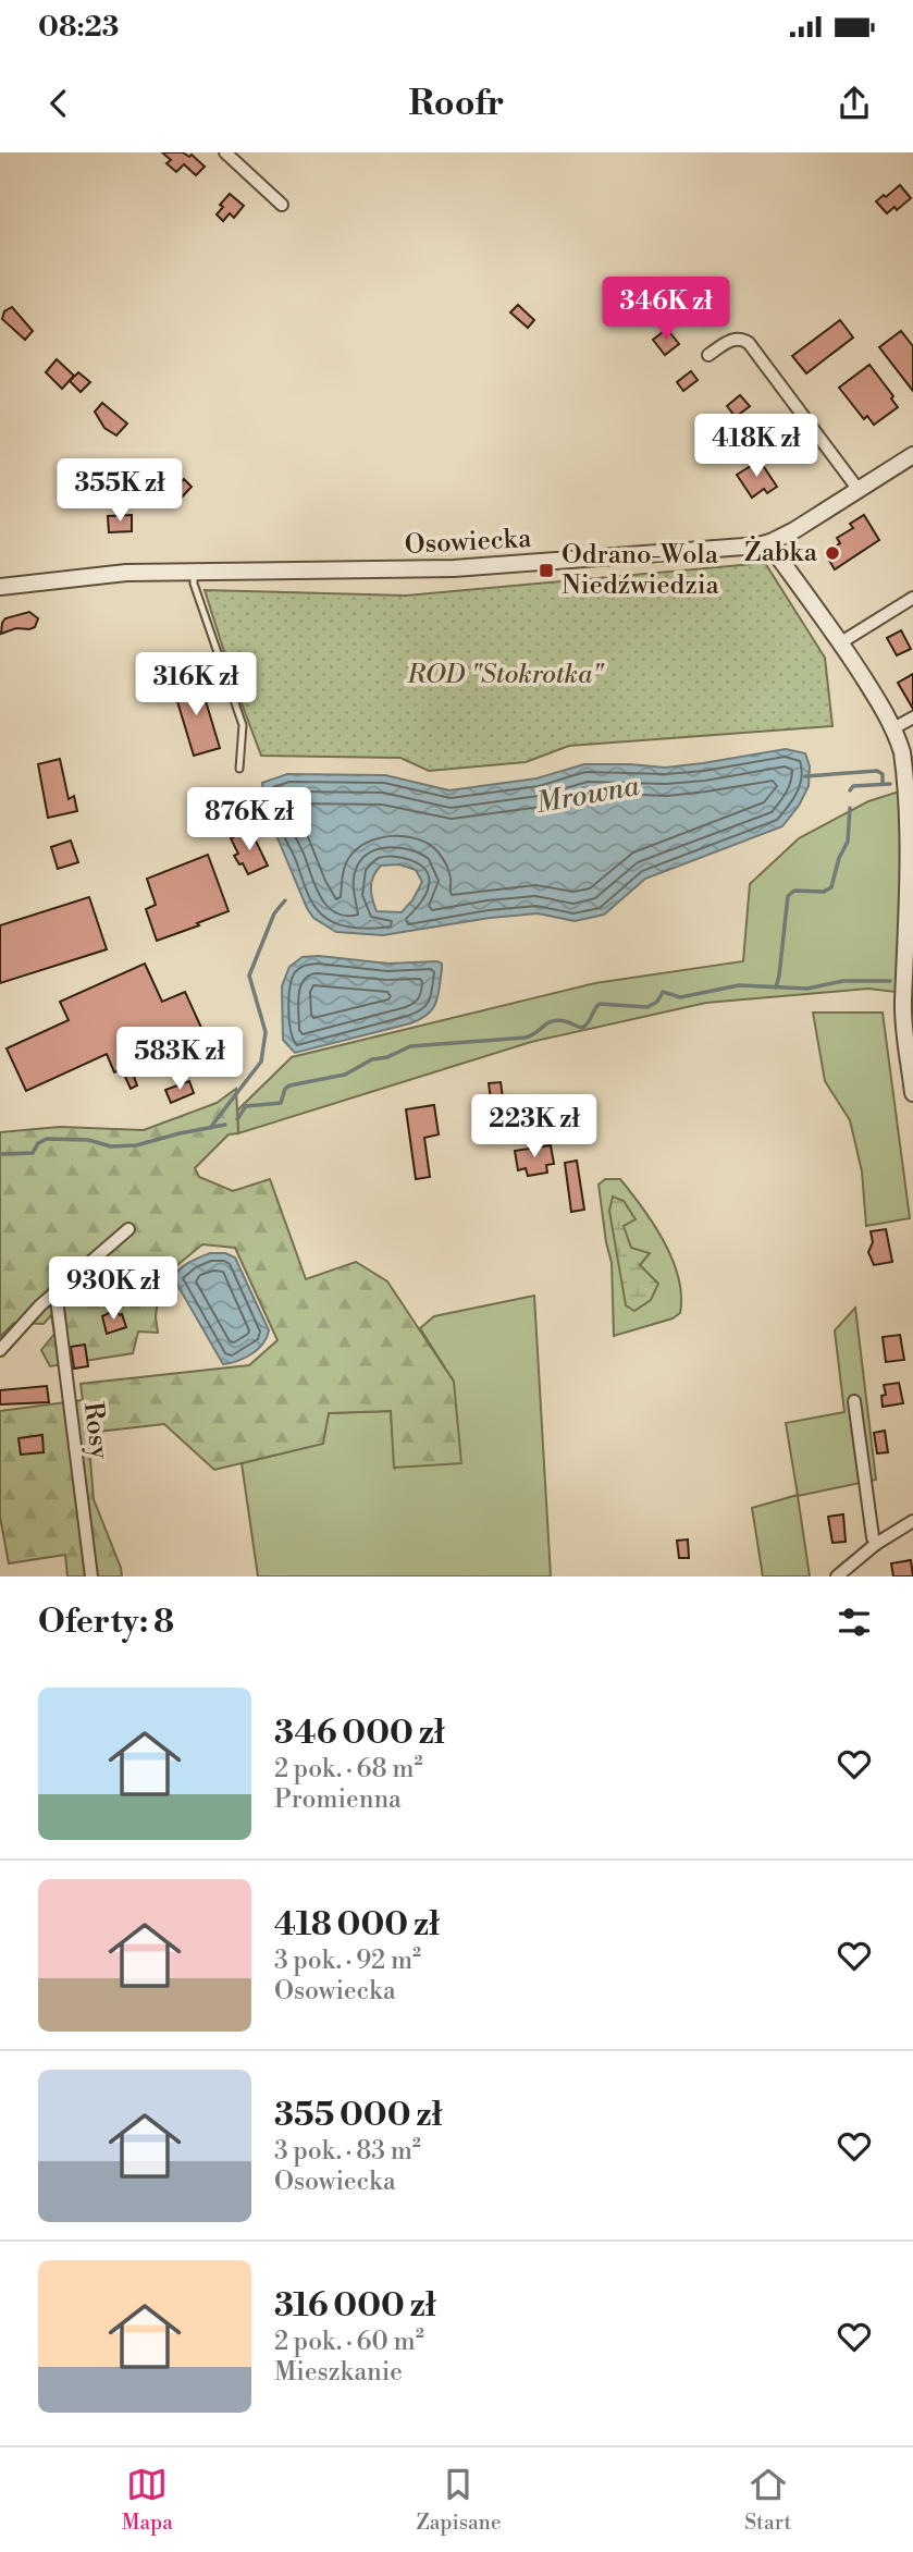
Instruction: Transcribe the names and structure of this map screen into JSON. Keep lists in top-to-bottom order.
{
  "streets": {
    "street": ["Osowiecka", "Rosy"]
  },
  "water": ["Mrowna"],
  "parks": ["ROD \"Stokrotka\""],
  "places": {
    "other": ["Żabka"],
    "transit": ["Odrano-Wola Niedźwiedzia"]
  },
  "page": {
    "status": "08:23",
    "header": "Roofr",
    "price": [
      "346K zł",
      "418K zł",
      "355K zł",
      "316K zł",
      "876K zł",
      "583K zł",
      "223K zł",
      "930K zł"
    ],
    "heading": "Oferty: 8",
    "list": [
      {
        "name": "346 000 zł",
        "note": "2 pok. · 68 m² · Promienna"
      },
      {
        "name": "418 000 zł",
        "note": "3 pok. · 92 m² · Osowiecka"
      },
      {
        "name": "355 000 zł",
        "note": "3 pok. · 83 m² · Osowiecka"
      },
      {
        "name": "316 000 zł",
        "note": "2 pok. · 60 m² · Mieszkanie"
      }
    ],
    "tabs": ["Mapa", "Zapisane", "Start"]
  }
}
